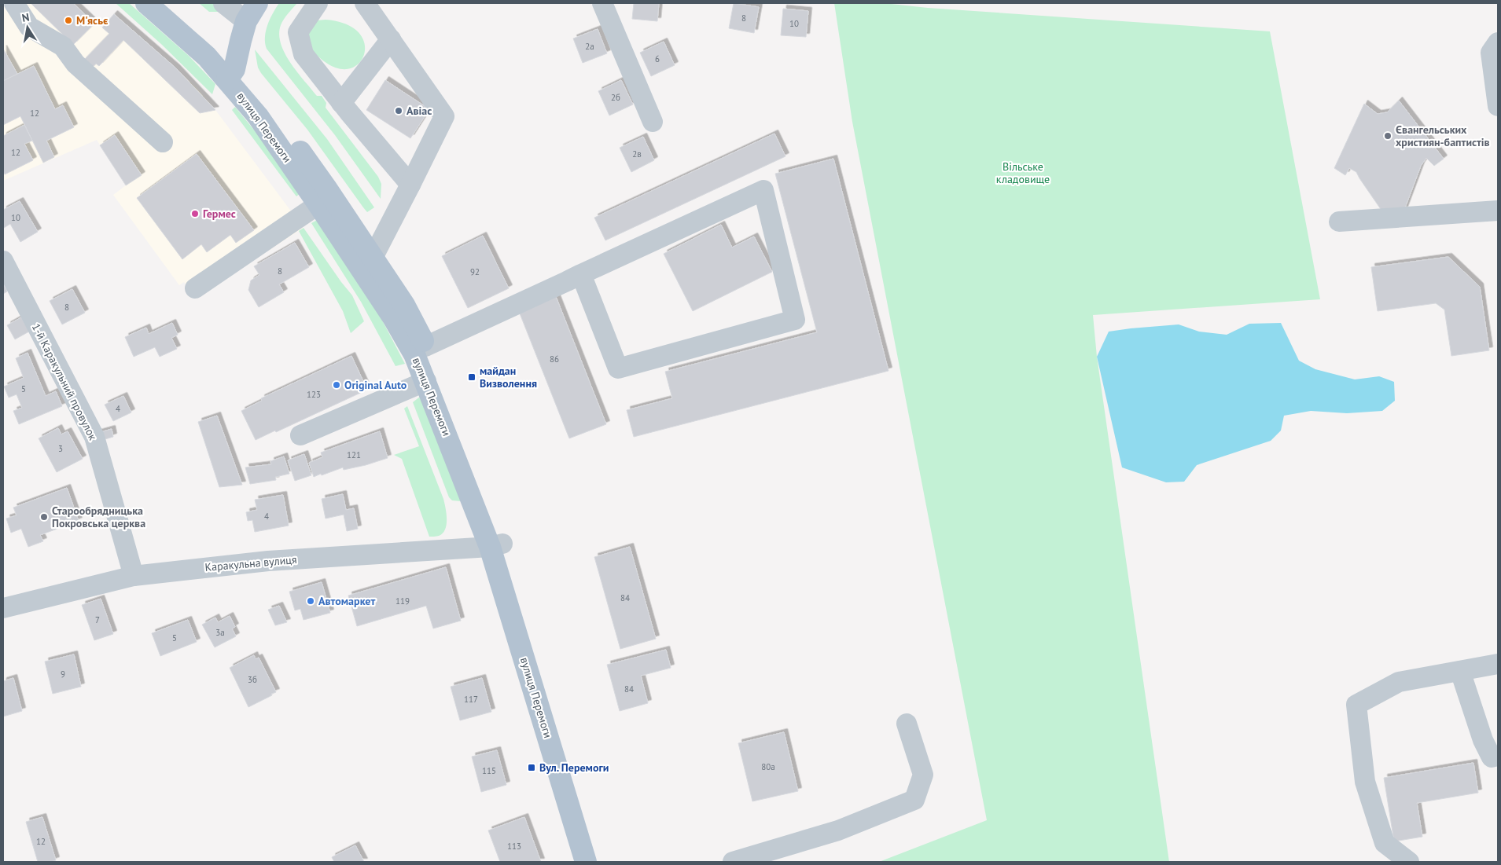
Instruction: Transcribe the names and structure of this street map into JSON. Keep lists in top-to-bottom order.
{
  "streets": {
    "main road": ["вулиця Перемоги"],
    "street": ["1-й Каракульний провулок", "Каракульна вулиця"]
  },
  "crossings": [
    ["вулиця Перемоги", "Каракульна вулиця"],
    ["1-й Каракульний провулок", "Каракульна вулиця"]
  ],
  "parks": ["Вільське кладовище"],
  "places": {
    "other": [
      "М'ясьє",
      "Авіас",
      "Євангельських християн-баптистів",
      "Гермес",
      "Original Auto",
      "Старообрядницька Покровська церква",
      "Автомаркет"
    ],
    "transit": ["майдан Визволення", "Вул. Перемоги"]
  },
  "house_numbers": [
    "8",
    "10",
    "2а",
    "6",
    "2б",
    "12",
    "12",
    "2в",
    "10",
    "8",
    "92",
    "8",
    "86",
    "5",
    "123",
    "4",
    "3",
    "121",
    "4",
    "84",
    "119",
    "7",
    "3а",
    "5",
    "9",
    "3б",
    "84",
    "117",
    "80а",
    "115",
    "12",
    "113"
  ],
  "north": "top"
}
